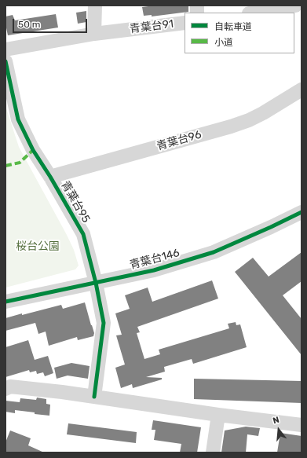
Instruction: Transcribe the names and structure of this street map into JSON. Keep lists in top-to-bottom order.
{
  "streets": {
    "street": [
      "青葉台91",
      "青葉台96",
      "青葉台95",
      "青葉台146"
    ]
  },
  "crossings": [
    ["青葉台96", "青葉台95"],
    ["青葉台95", "青葉台146"]
  ],
  "parks": ["桜台公園"],
  "legend": ["自転車道", "小道"],
  "scale_bar": "50 m",
  "north": "top"
}
